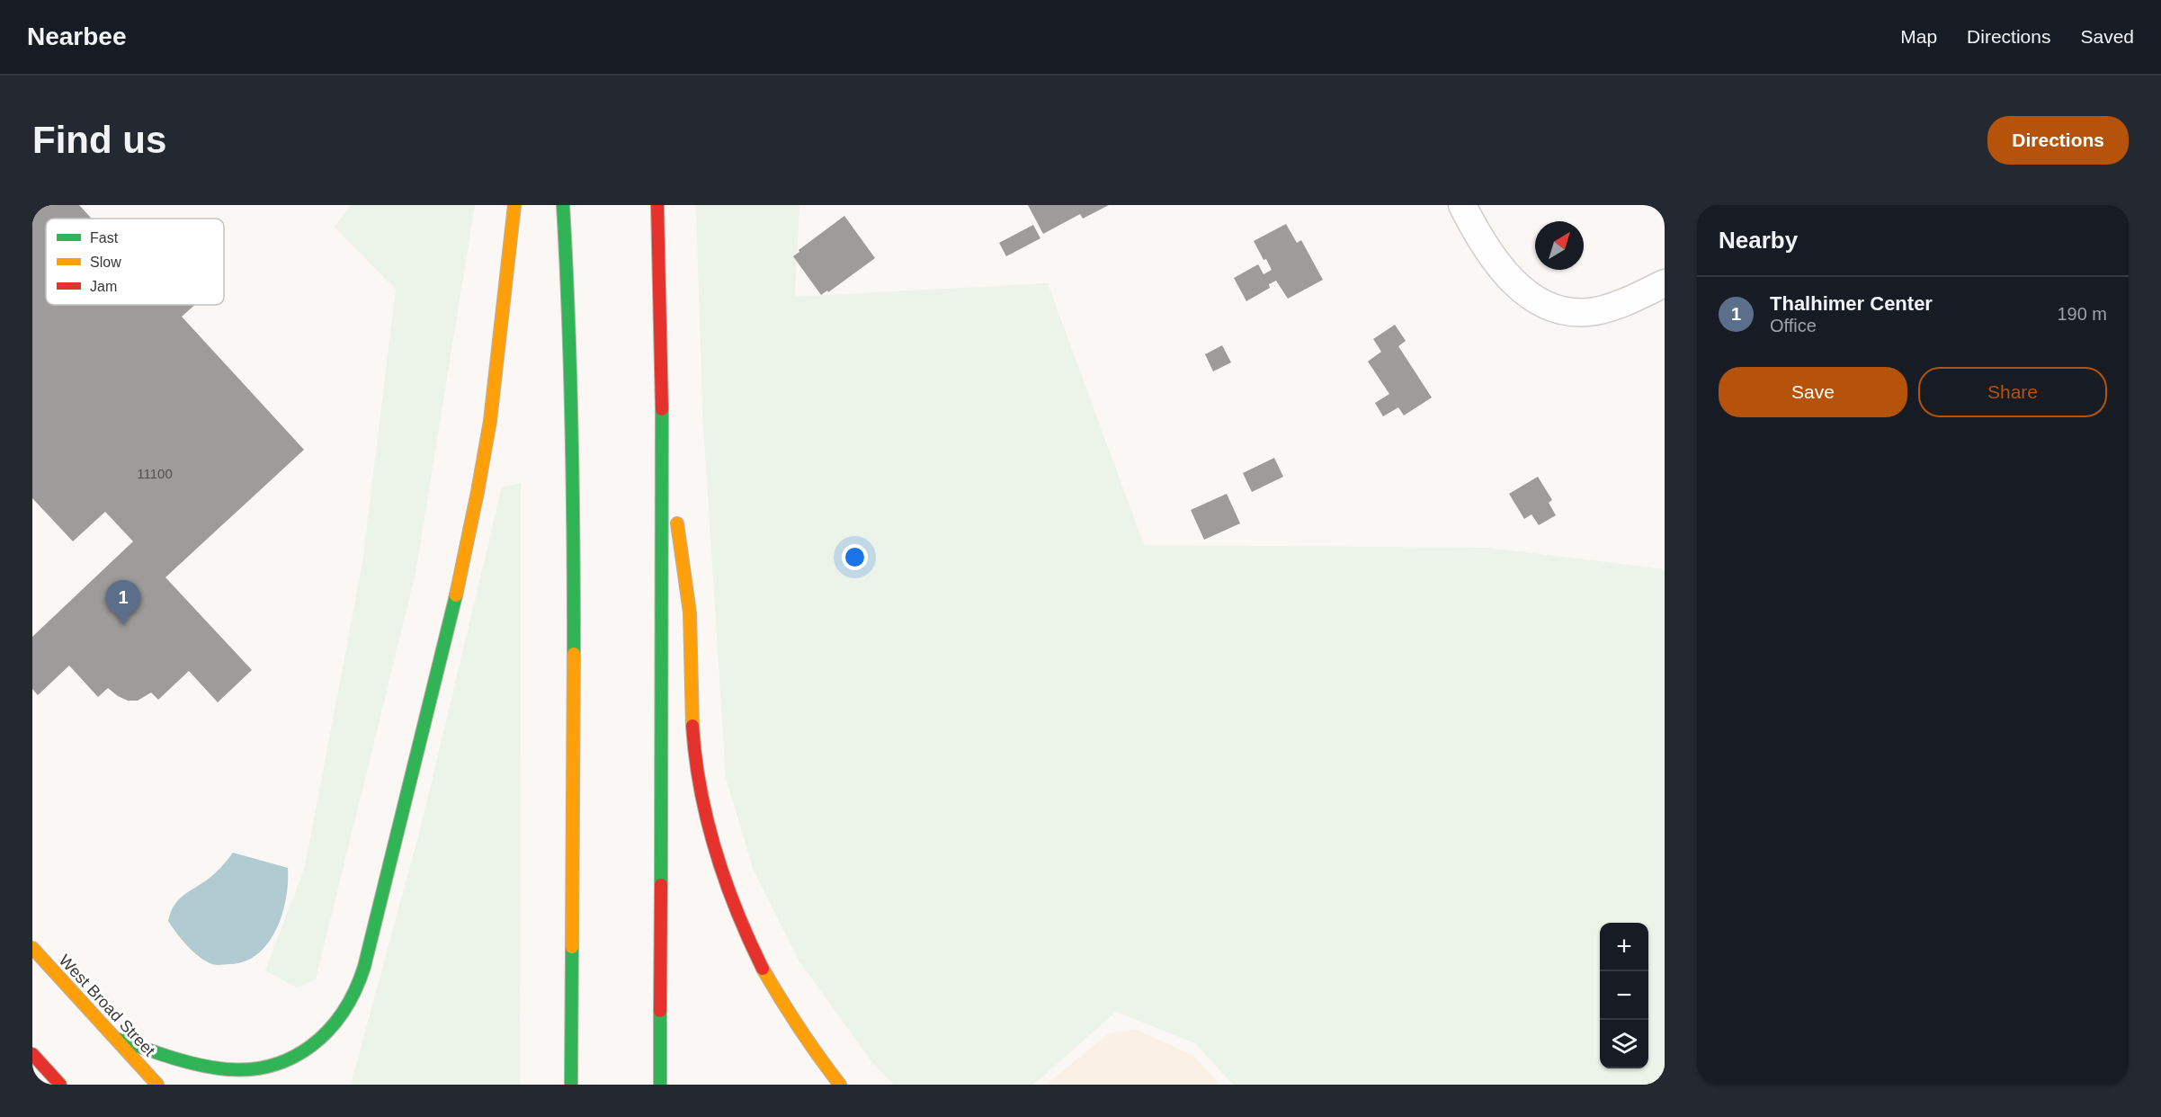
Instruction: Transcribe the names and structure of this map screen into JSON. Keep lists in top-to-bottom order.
{
  "streets": {
    "main road": ["West Broad Street"]
  },
  "house_numbers": ["11100"],
  "legend": ["Fast", "Slow", "Jam"],
  "north": "top right",
  "page": {
    "header": "Nearbee",
    "nav": ["Map", "Directions", "Saved"],
    "buttons": [
      "Directions",
      ["Save", "Share"]
    ],
    "title": "Find us",
    "heading": "Nearby",
    "list": [
      {
        "mark": "1",
        "name": "Thalhimer Center",
        "note": "Office",
        "value": "190 m"
      }
    ],
    "pins": "1",
    "map_buttons": ["+", "−"]
  }
}
